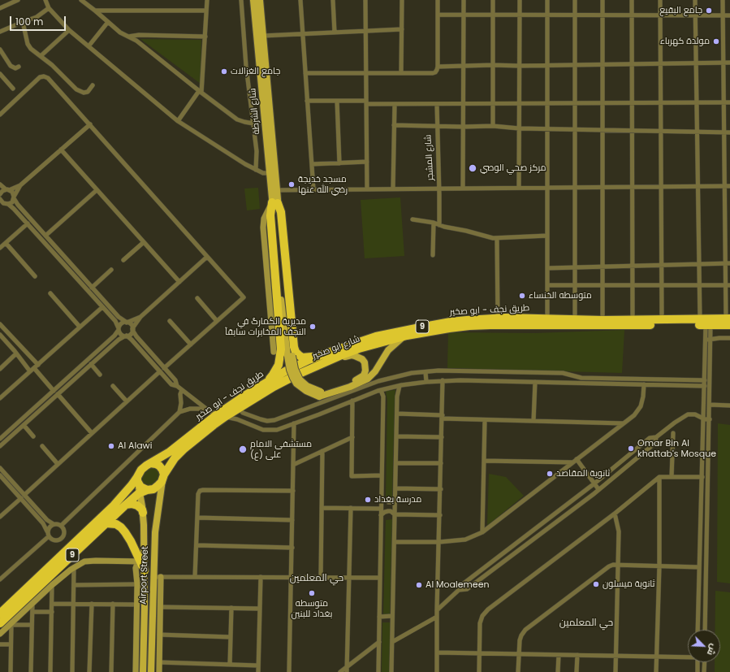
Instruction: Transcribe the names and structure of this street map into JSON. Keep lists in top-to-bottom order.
{
  "streets": {
    "highway": ["طريق نجف - ابو صخير", "9", "شارع ابو صخير"],
    "main road": ["شارع الشرطة", "Airport Street"],
    "street": ["شارع المشجر"]
  },
  "crossings": [
    ["طريق نجف - ابو صخير", "9"],
    ["طريق نجف - ابو صخير", "شارع ابو صخير"],
    ["طريق نجف - ابو صخير", "Airport Street"],
    ["9", "Airport Street"]
  ],
  "districts": ["حي المعلمين", "حي المعلمین"],
  "places": [
    "جامع البقيع",
    "مولدة كهرباء",
    "جامع الغزالات",
    "مركز صحي الوصي",
    "مسجد خديجة رضي الله عنها",
    "متوسطه الخنساء",
    "مديرية الكمارگ في النجف المخابرات سابقآ",
    "Al Alawi",
    "Omar Bin Al khattab's Mosque",
    "مستشفی الامام علی (ع)",
    "ثانوية المقاصد",
    "مدرسة بغداد",
    "ثانوية ميسلون",
    "Al Moalemeen",
    "متوسطه بغداد للبنين"
  ],
  "scale_bar": "100 m",
  "north": "bottom right"
}
